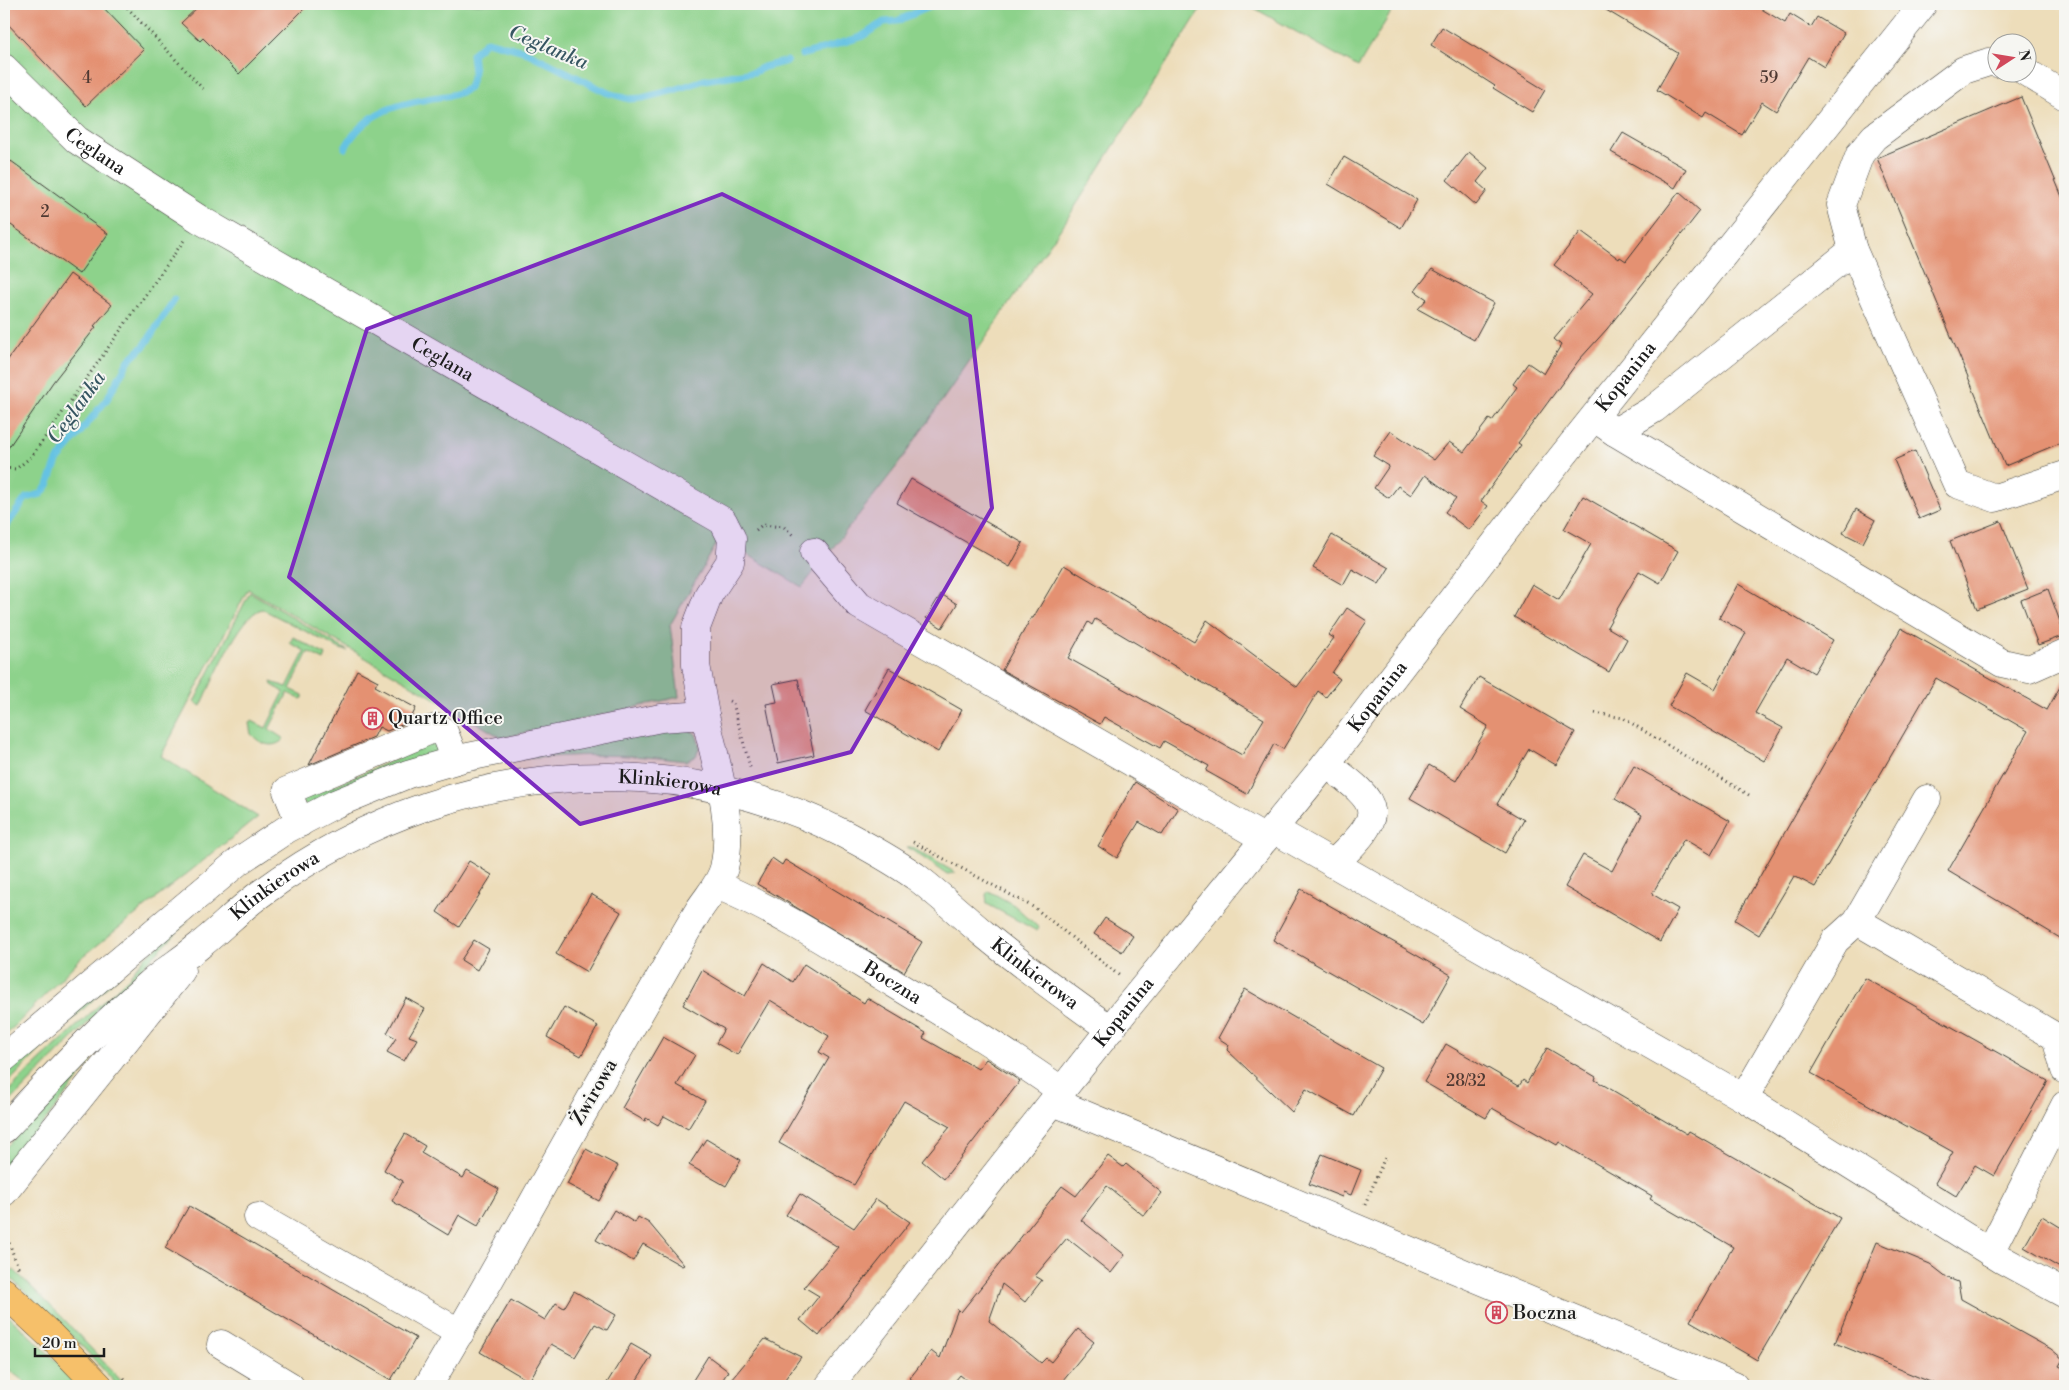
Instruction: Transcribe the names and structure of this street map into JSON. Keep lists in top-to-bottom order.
{
  "streets": {
    "street": [
      "Ceglana",
      "Kopanina",
      "Klinkierowa",
      "Boczna",
      "Żwirowa"
    ]
  },
  "crossings": [
    ["Kopanina", "Klinkierowa"],
    ["Kopanina", "Boczna"],
    ["Klinkierowa", "Żwirowa"],
    ["Boczna", "Żwirowa"]
  ],
  "water": ["Ceglanka"],
  "places": {
    "building": ["Quartz Office", "Boczna"]
  },
  "house_numbers": [
    "4",
    "59",
    "2",
    "28/32"
  ],
  "scale_bar": "20 m",
  "north": "right"
}
